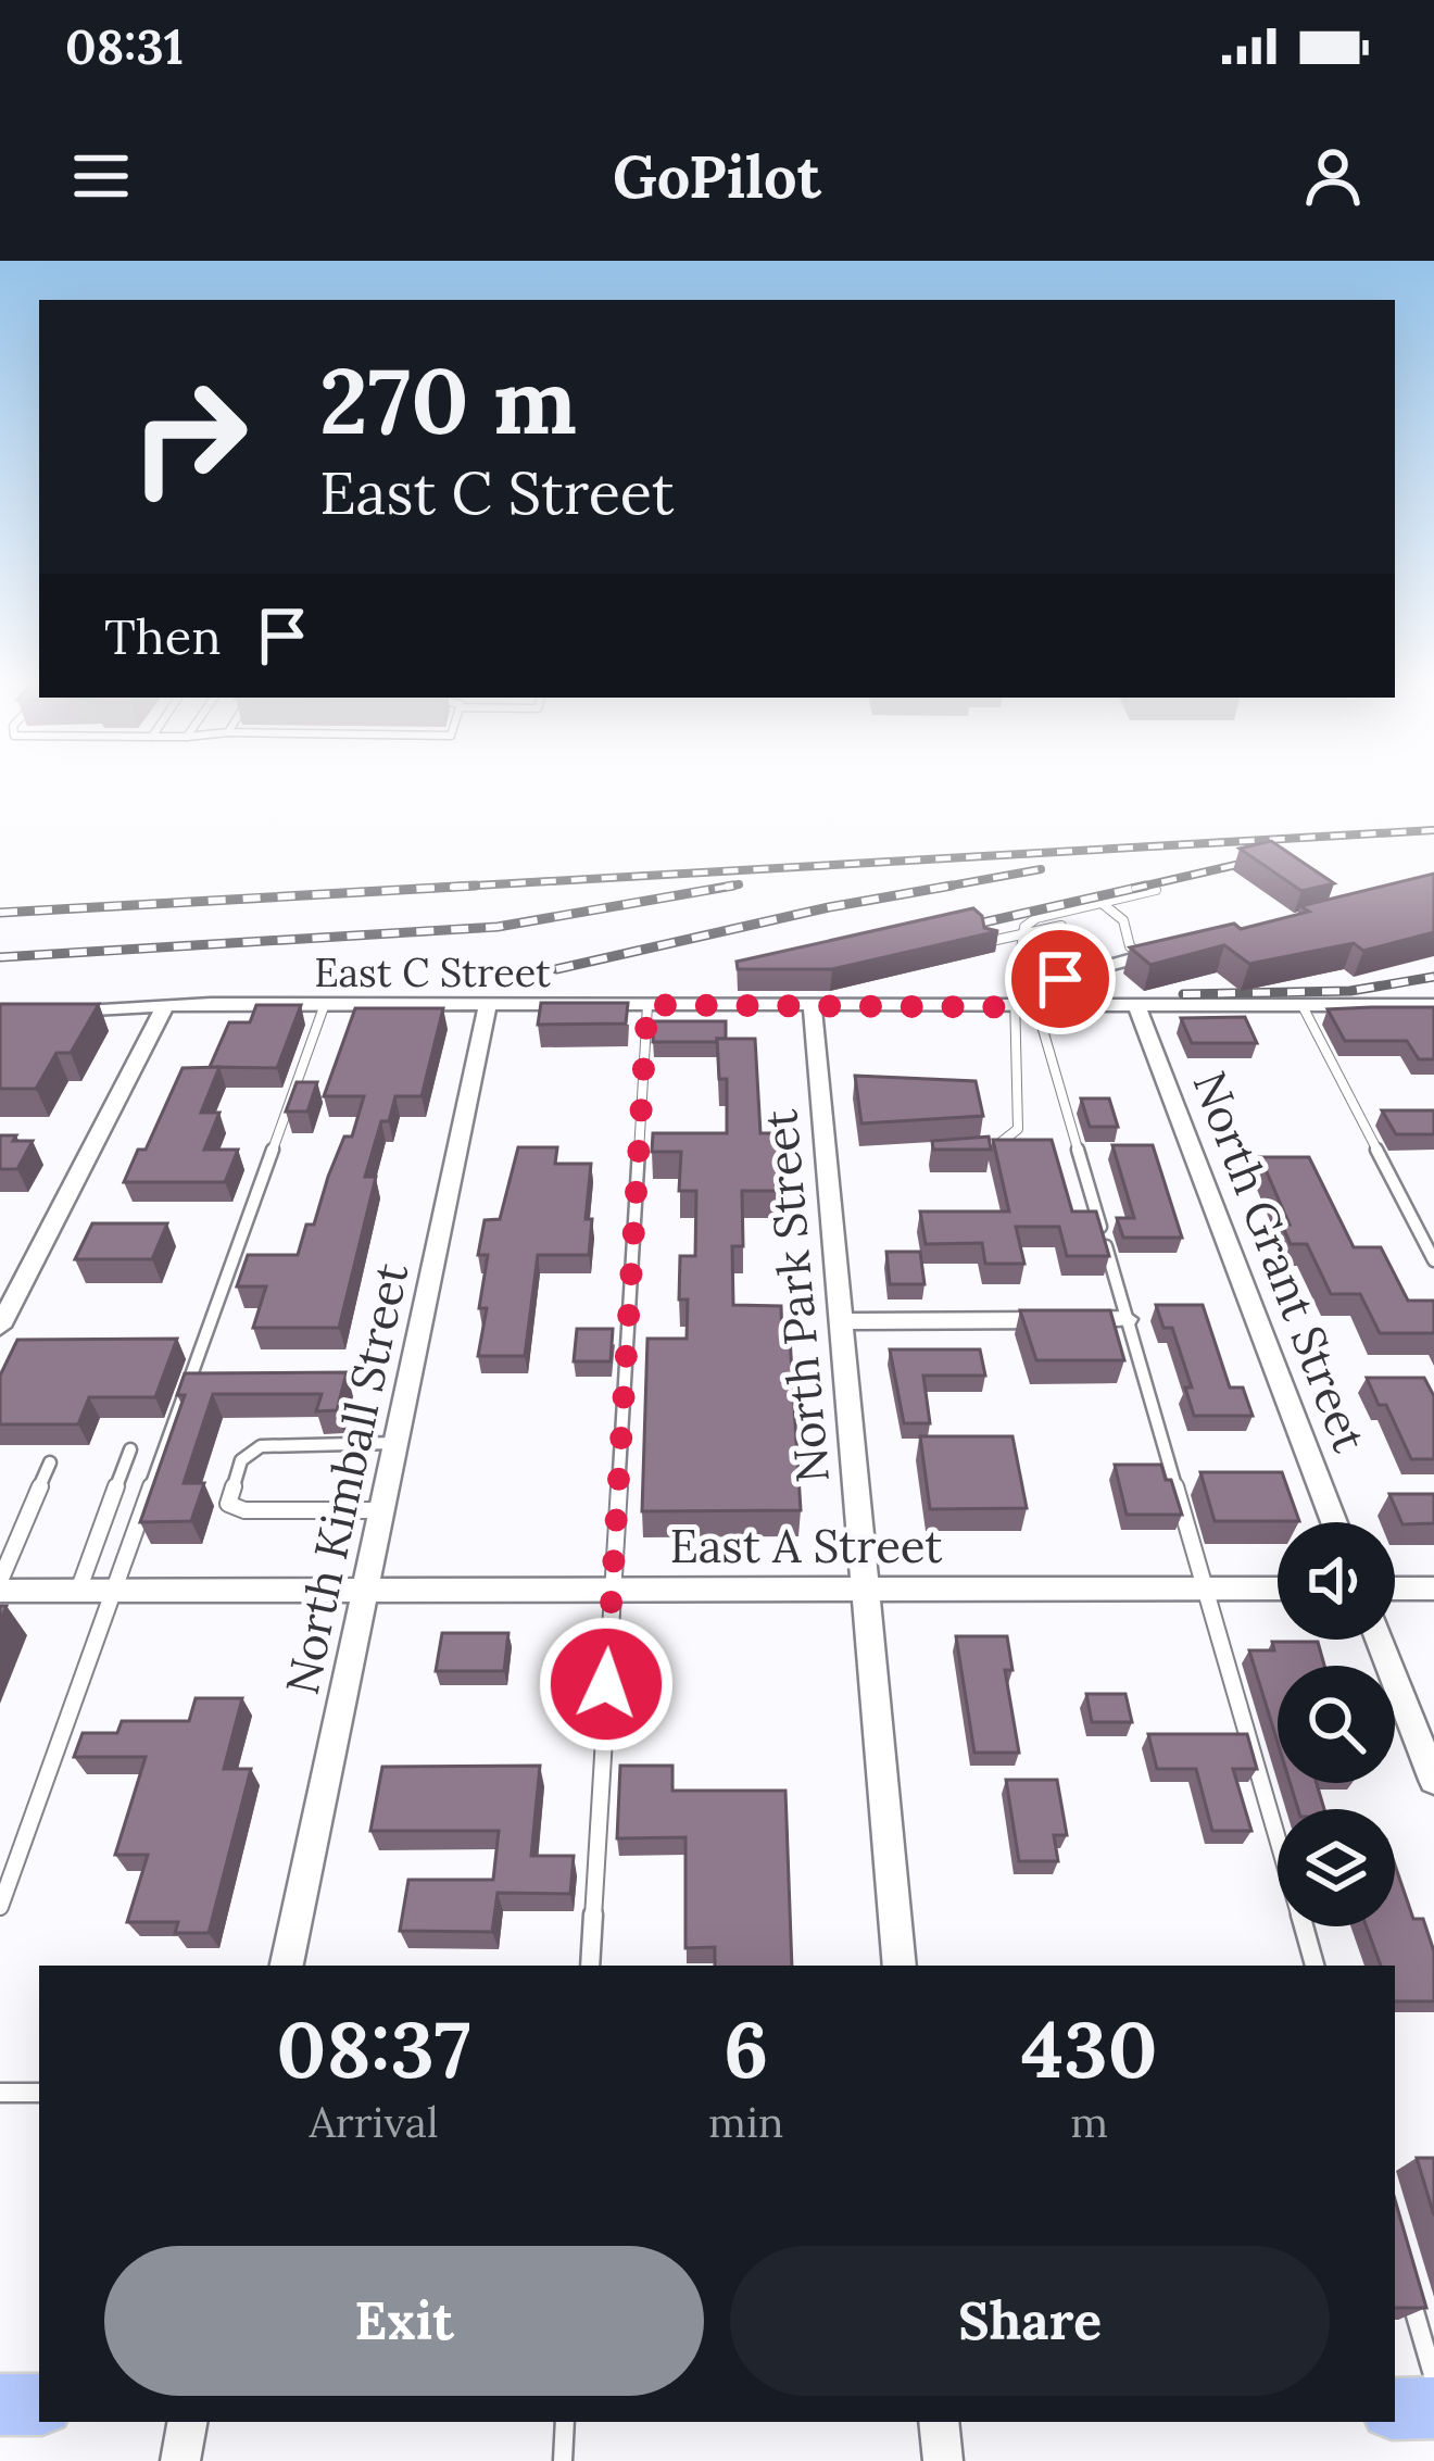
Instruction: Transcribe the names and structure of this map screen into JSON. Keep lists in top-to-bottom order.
{
  "streets": {
    "street": [
      "East C Street",
      "North Grant Street",
      "North Park Street",
      "North Kimball Street",
      "East A Street"
    ]
  },
  "crossings": [
    ["East C Street", "North Grant Street"],
    ["East C Street", "North Park Street"],
    ["East C Street", "North Kimball Street"],
    ["North Park Street", "East A Street"],
    ["North Kimball Street", "East A Street"]
  ],
  "page": {
    "status": "08:31",
    "header": "GoPilot",
    "turn": ["270 m", "East C Street"],
    "then": "Then",
    "eta": [
      "08:37",
      "Arrival",
      "6",
      "min",
      "430",
      "m"
    ],
    "buttons": ["Exit", "Share"]
  }
}
